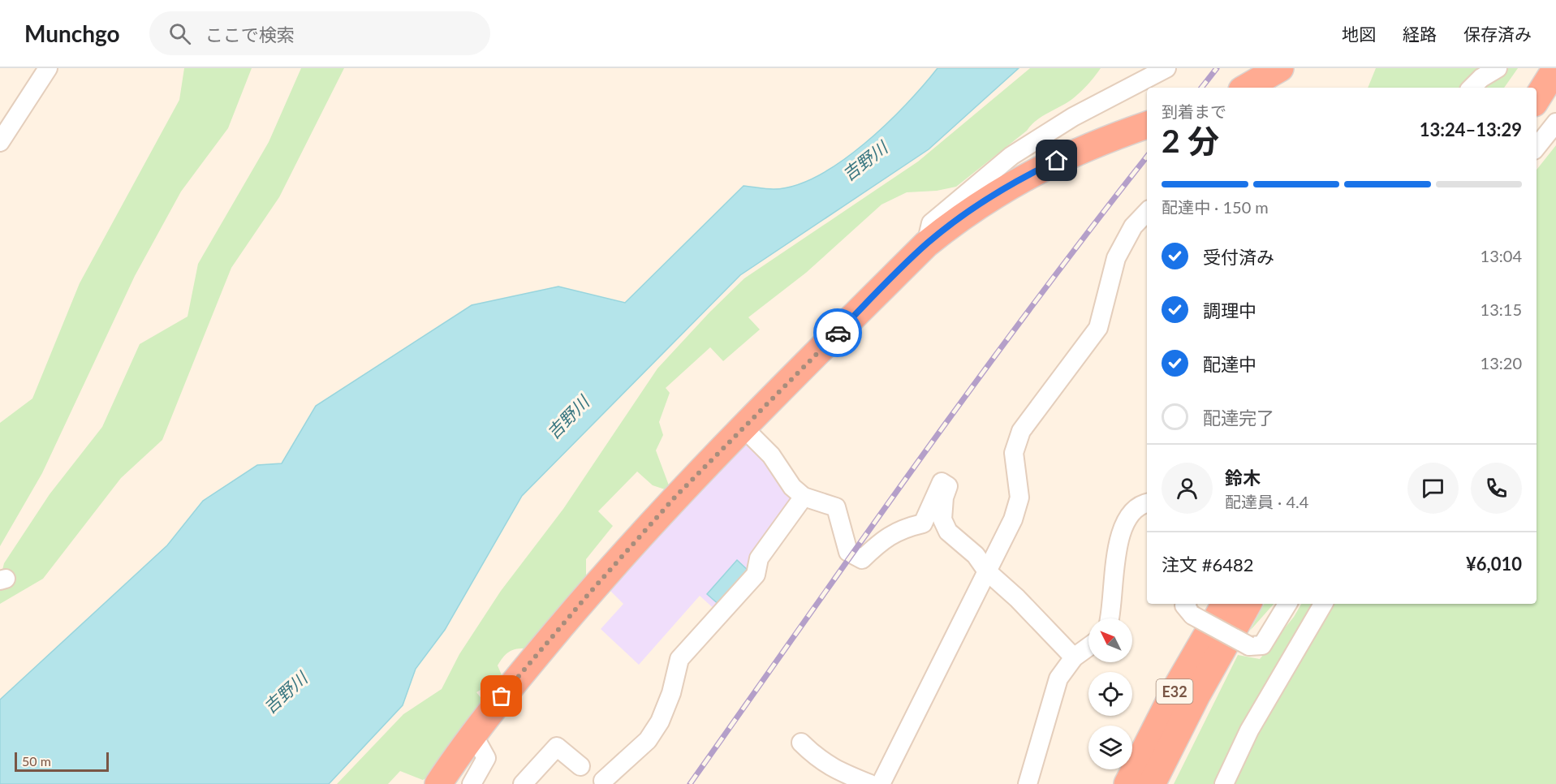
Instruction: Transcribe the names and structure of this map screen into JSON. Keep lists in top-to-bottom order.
{
  "streets": {
    "highway": ["E32"]
  },
  "water": ["吉野川"],
  "scale_bar": "50 m",
  "north": "top left",
  "page": {
    "header": "Munchgo",
    "search": "ここで検索",
    "nav": ["地図", "経路", "保存済み"],
    "heading": ["2 分", "到着まで", "13:24–13:29"],
    "panel": [
      "鈴木",
      "配達員 · 4.4",
      "注文 #6482",
      "¥6,010"
    ],
    "bar": "配達中 · 150 m",
    "list": [
      ["受付済み", "13:04"],
      ["調理中", "13:15"],
      ["配達中", "13:20"],
      "配達完了"
    ],
    "scale": "50 m"
  }
}
